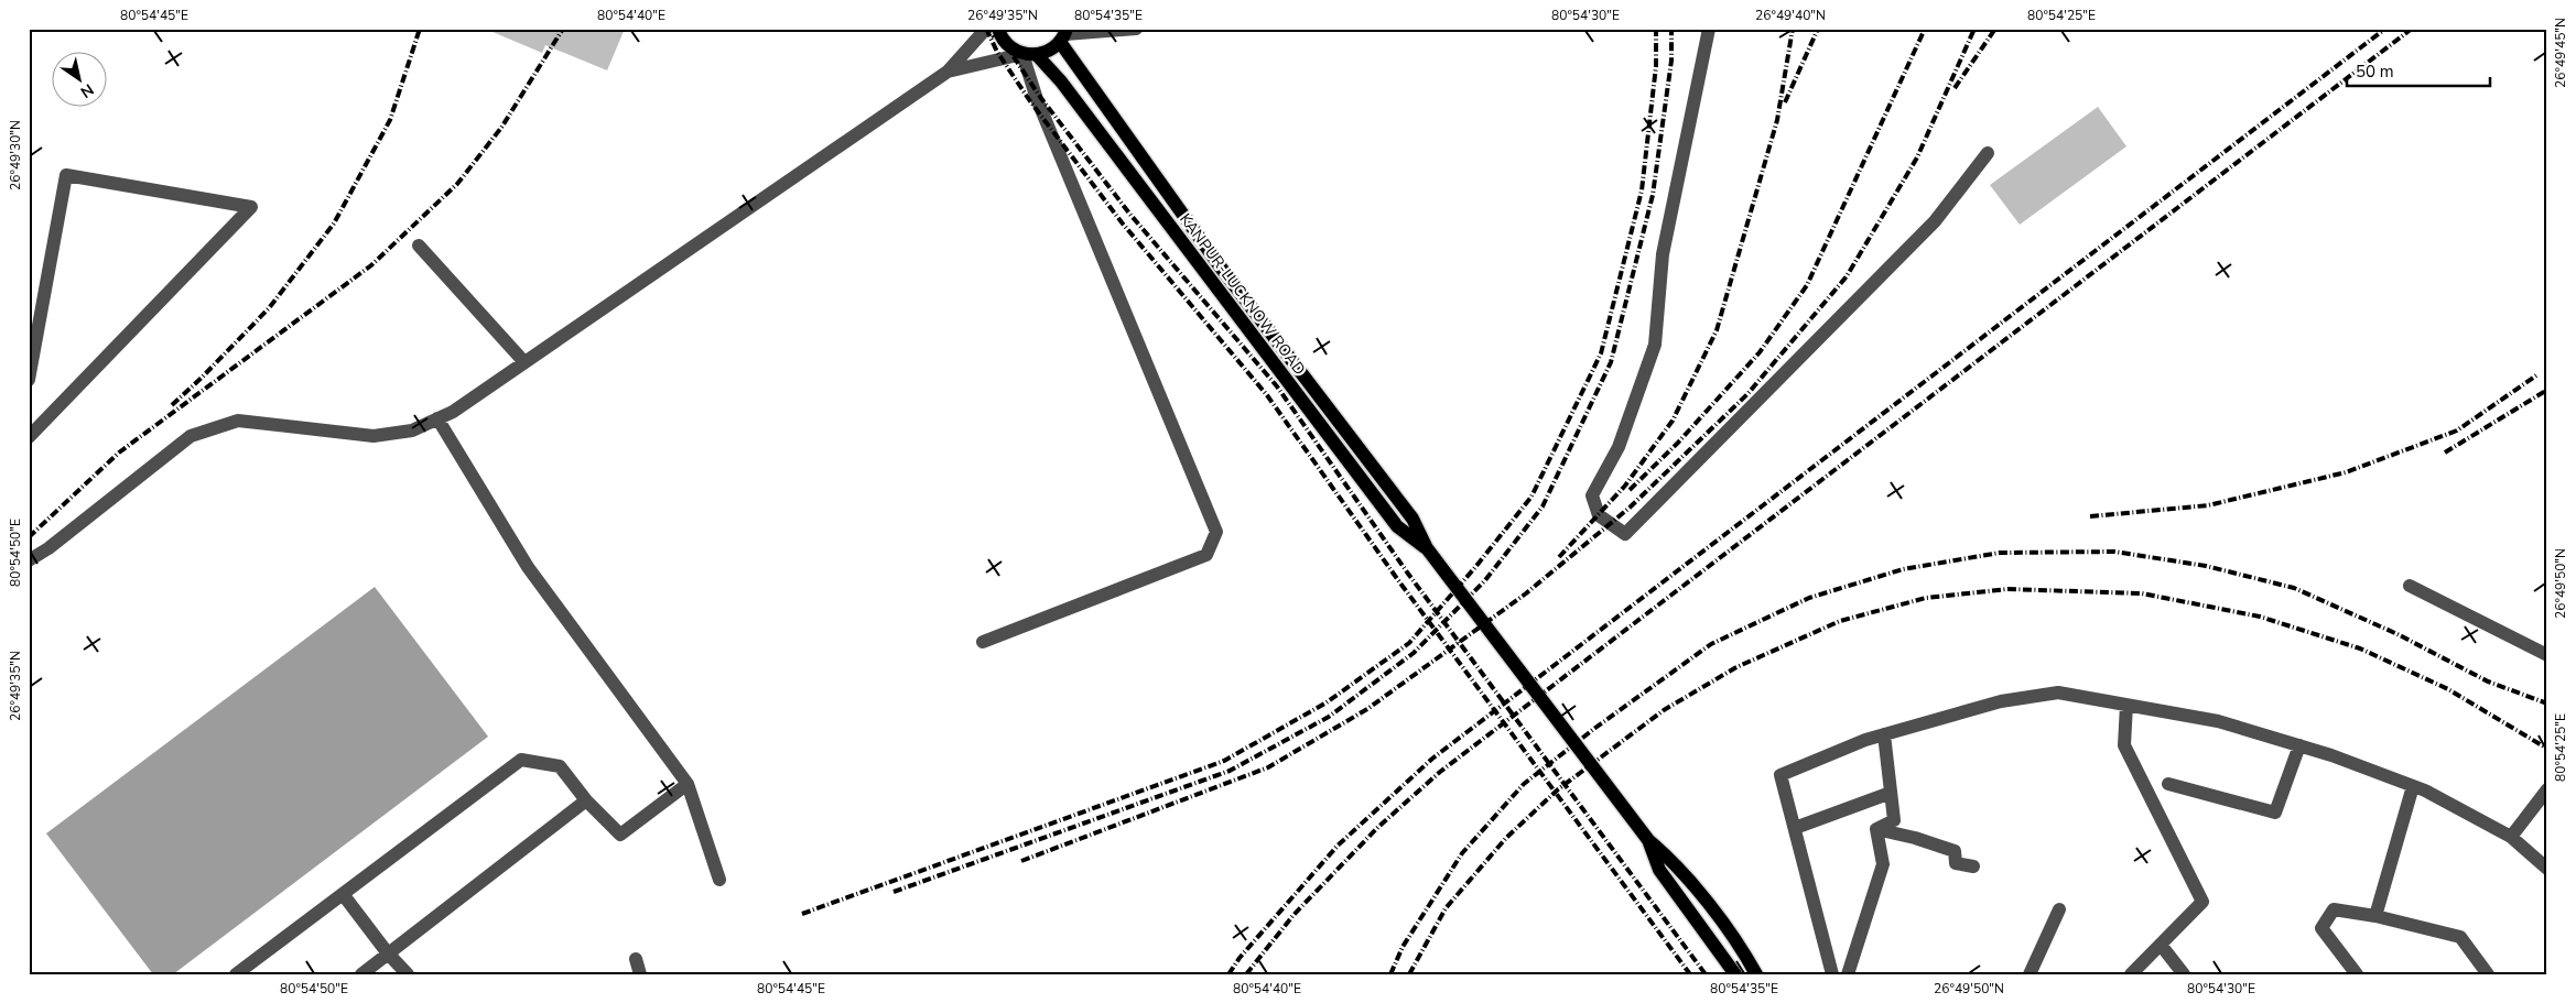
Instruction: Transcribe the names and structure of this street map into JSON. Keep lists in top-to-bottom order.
{
  "streets": {
    "main road": ["KANPUR-LUCKNOW ROAD"]
  },
  "scale_bar": "50 m",
  "north": "bottom right",
  "coordinates": [
    "80°54'45\"E",
    "80°54'40\"E",
    "26°49'35\"N",
    "80°54'35\"E",
    "80°54'30\"E",
    "26°49'40\"N",
    "80°54'25\"E",
    "26°49'45\"N",
    "26°49'30\"N",
    "80°54'50\"E",
    "26°49'50\"N"
  ]
}
